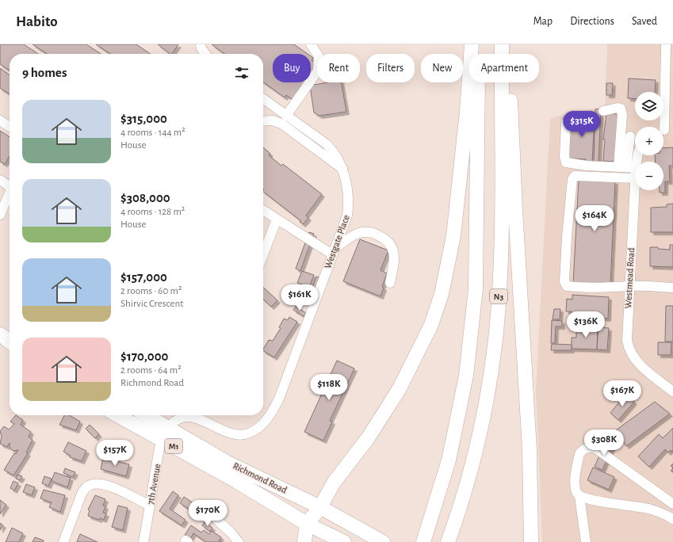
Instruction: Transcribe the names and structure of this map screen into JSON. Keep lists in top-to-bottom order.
{
  "streets": {
    "highway": ["N3", "M1", "Richmond Road"],
    "street": ["Westgate Place", "Westmead Road", "7th Avenue"]
  },
  "crossings": [
    ["Westgate Place", "Richmond Road"],
    ["Westgate Place", "7th Avenue"],
    ["Richmond Road", "7th Avenue"]
  ],
  "page": {
    "header": "Habito",
    "nav": ["Map", "Directions", "Saved"],
    "chip": [
      "Buy",
      "Rent",
      "Filters",
      "New",
      "Apartment"
    ],
    "heading": "9 homes",
    "map_buttons": ["+", "−"],
    "list": [
      {
        "name": "$315,000",
        "note": "4 rooms · 144 m² · House"
      },
      {
        "name": "$308,000",
        "note": "4 rooms · 128 m² · House"
      },
      {
        "name": "$157,000",
        "note": "2 rooms · 60 m² · Shirvic Crescent"
      },
      {
        "name": "$170,000",
        "note": "2 rooms · 64 m² · Richmond Road"
      }
    ],
    "price": [
      "$315K",
      "$164K",
      "$161K",
      "$136K",
      "$118K",
      "$167K",
      "$308K",
      "$157K",
      "$170K"
    ]
  }
}
